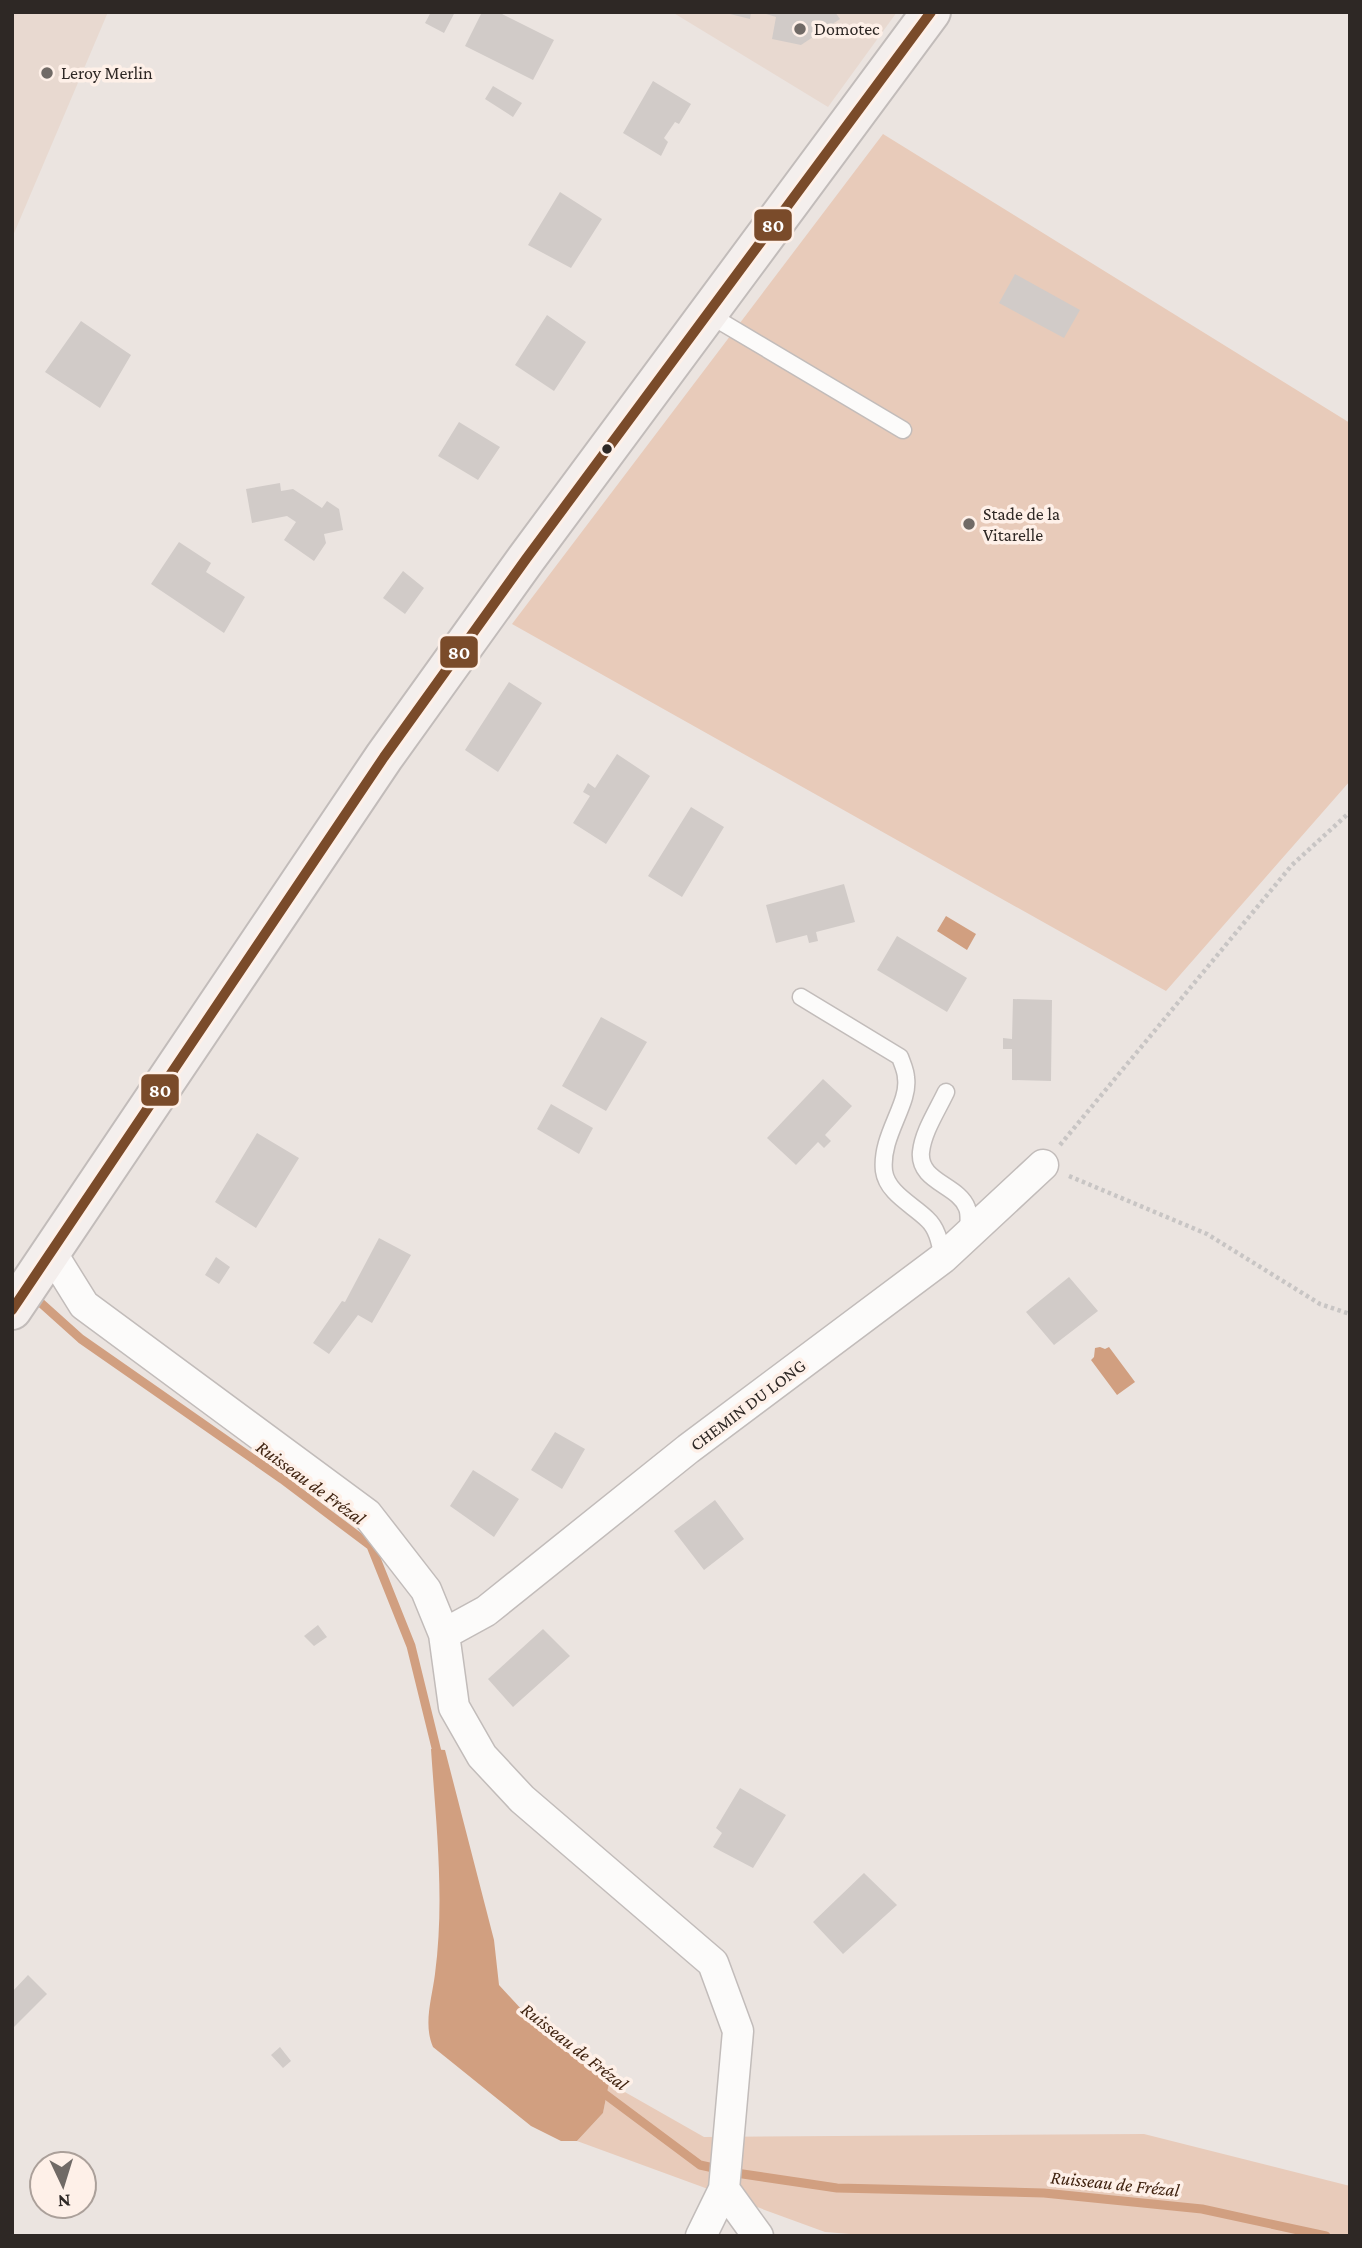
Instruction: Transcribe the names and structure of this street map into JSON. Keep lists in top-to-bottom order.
{
  "streets": {
    "street": ["CHEMIN DU LONG"]
  },
  "water": ["Ruisseau de Frézal"],
  "places": ["Domotec", "Leroy Merlin", "Stade de la Vitarelle"],
  "lines": ["transit line 80"],
  "north": "bottom"
}
